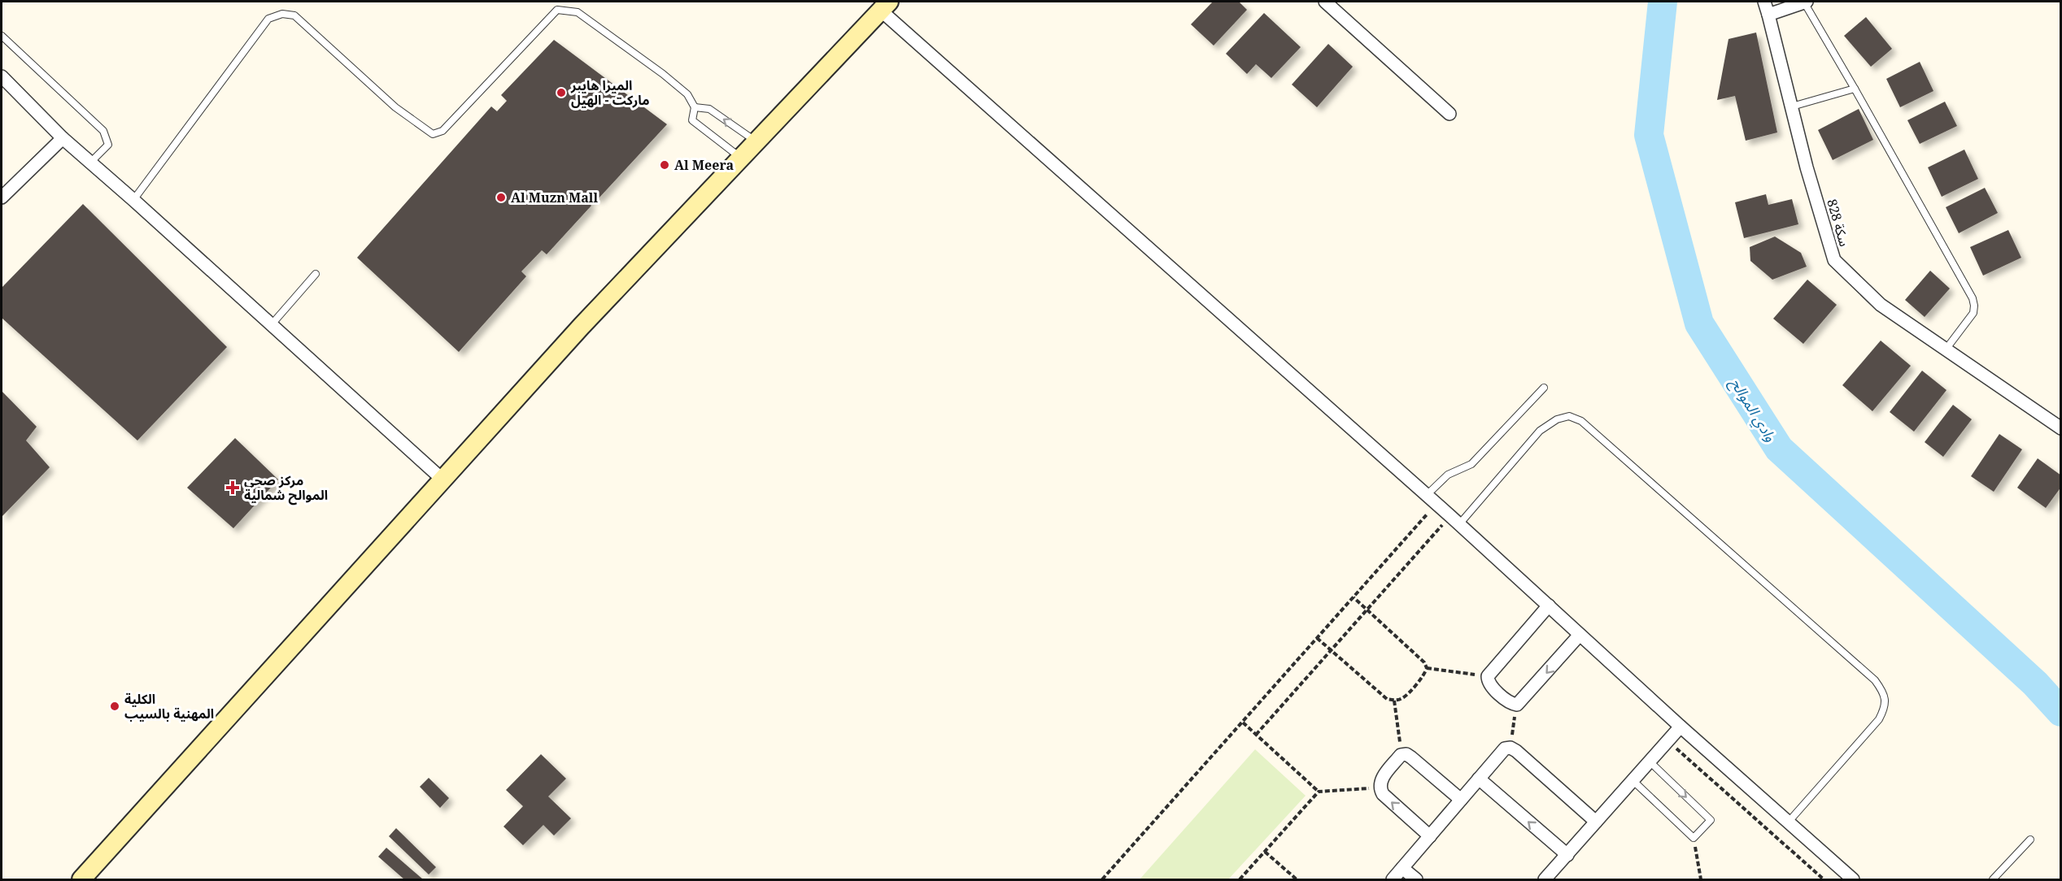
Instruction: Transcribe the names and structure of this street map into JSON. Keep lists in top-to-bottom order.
{
  "streets": {
    "street": ["سكة 828"]
  },
  "water": ["وادي الموالح"],
  "places": {
    "other": [
      "الميرا هايبر ماركت - الهيل",
      "Al Meera",
      "Al Muzn Mall",
      "الكلية المهنية بالسيب"
    ],
    "health": ["مركز صحي الموالح شمالية"]
  }
}
